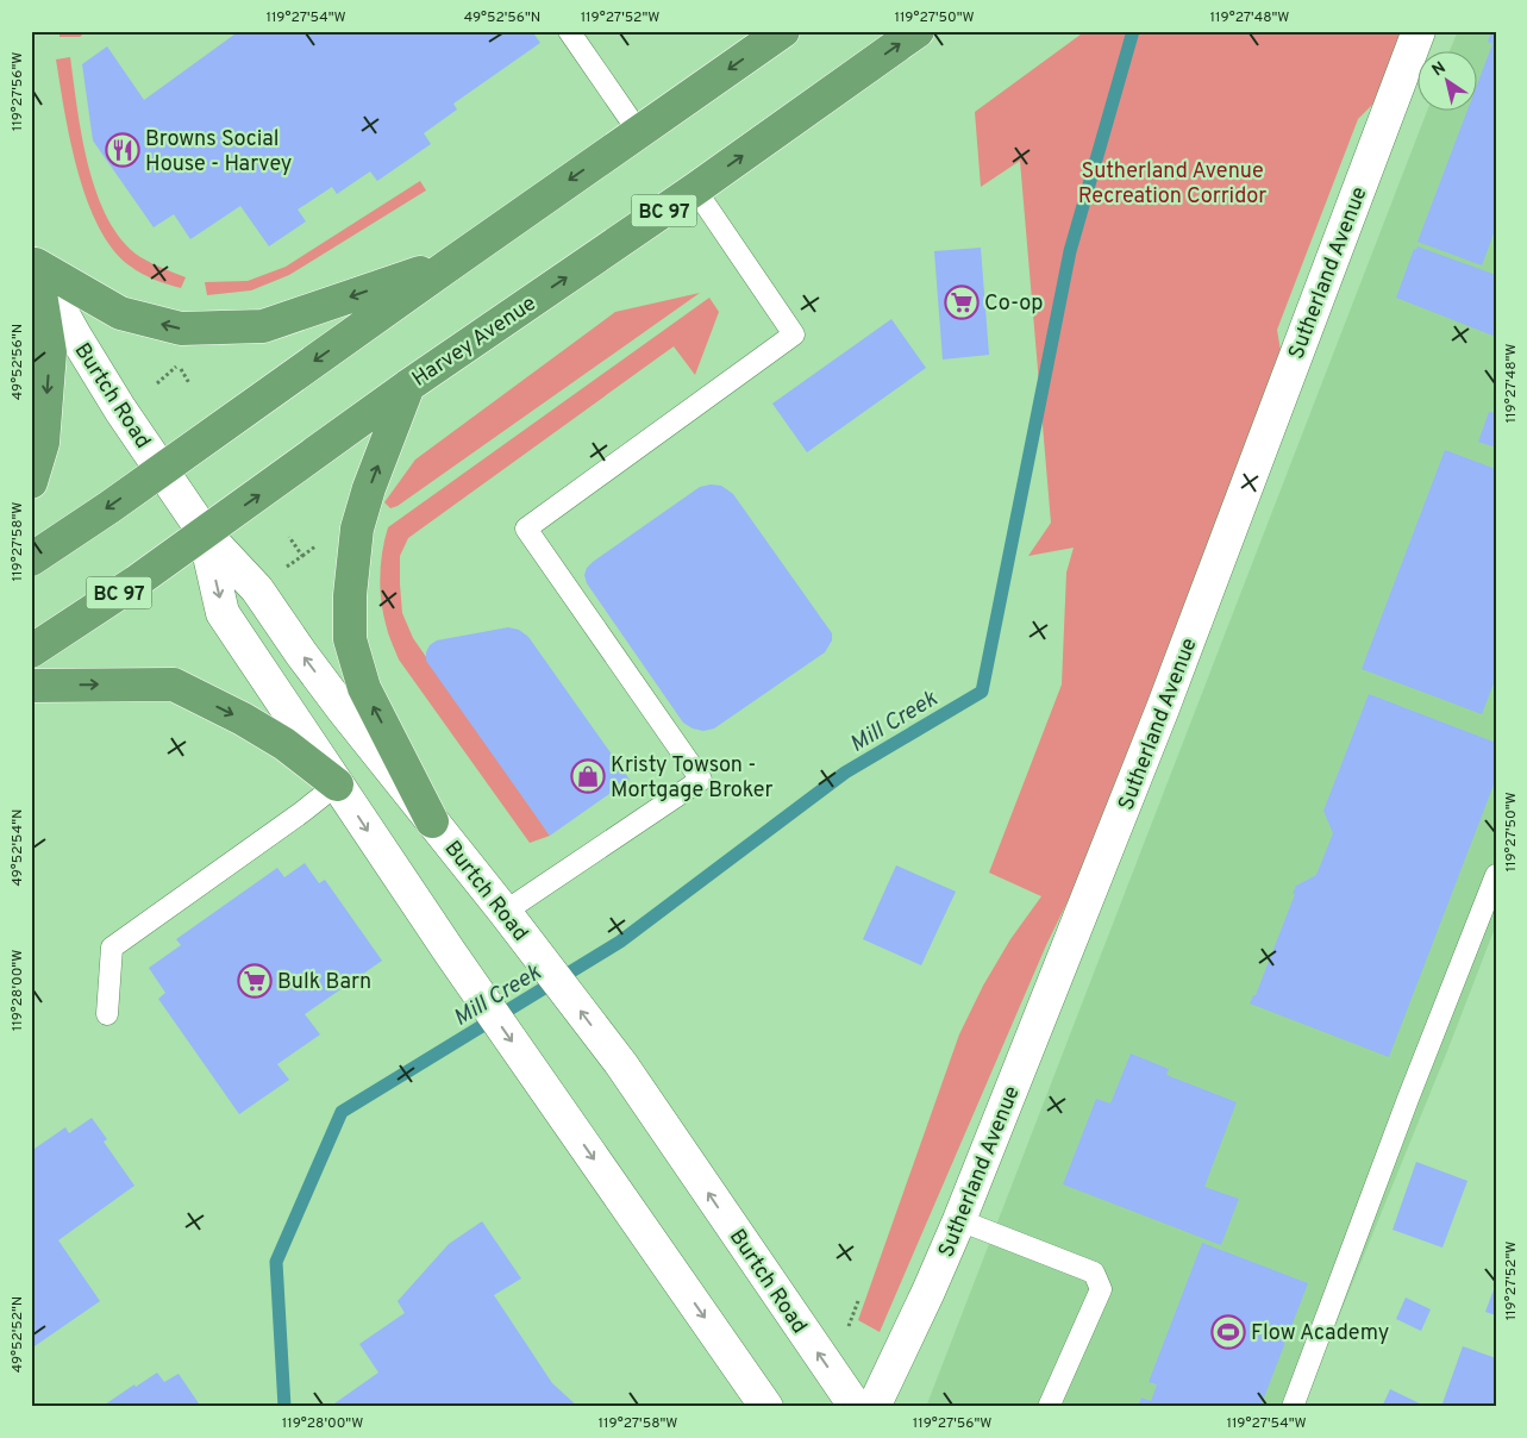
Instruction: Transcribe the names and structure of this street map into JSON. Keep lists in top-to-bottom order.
{
  "streets": {
    "highway": ["BC 97", "Harvey Avenue"],
    "main road": ["Sutherland Avenue", "Burtch Road"]
  },
  "crossings": [
    ["Harvey Avenue", "Burtch Road"]
  ],
  "water": ["Mill Creek"],
  "parks": ["Sutherland Avenue Recreation Corridor"],
  "places": {
    "restaurant": ["Browns Social House - Harvey"],
    "supermarket": ["Co-op", "Bulk Barn"],
    "shop": ["Kristy Towson - Mortgage Broker"],
    "sports": ["Flow Academy"]
  },
  "north": "top left",
  "coordinates": [
    "119°27'54\"W",
    "49°52'56\"N",
    "119°27'52\"W",
    "119°27'50\"W",
    "119°27'48\"W",
    "119°27'56\"W",
    "119°27'58\"W",
    "49°52'54\"N",
    "119°28'00\"W",
    "49°52'52\"N"
  ]
}
